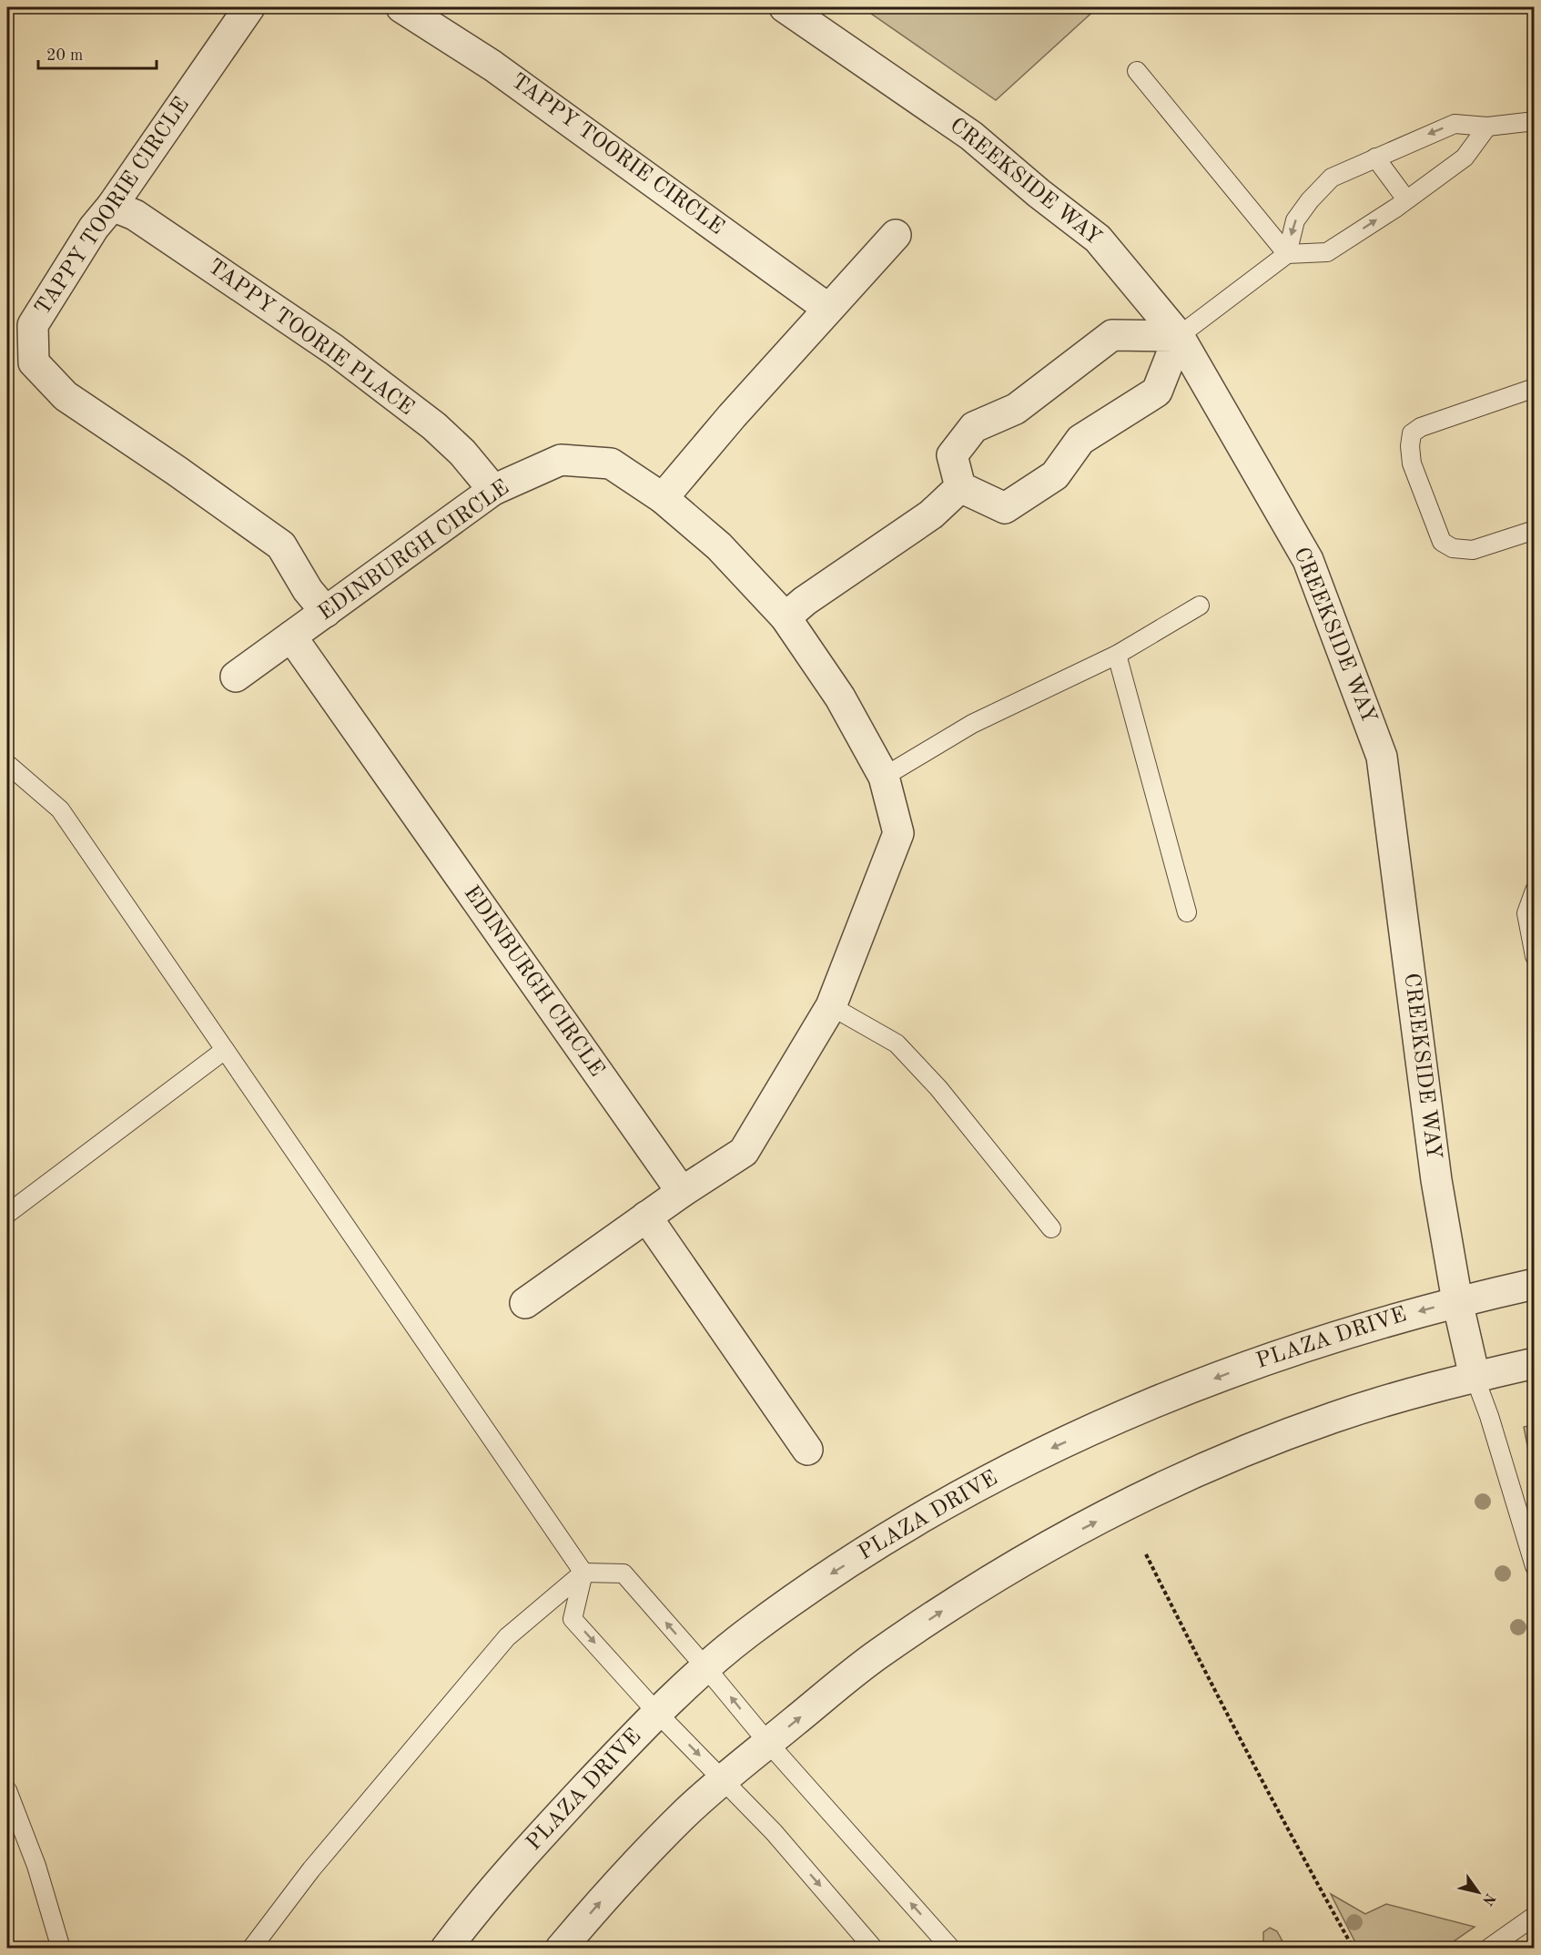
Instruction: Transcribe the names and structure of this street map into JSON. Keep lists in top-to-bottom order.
{
  "streets": {
    "street": [
      "TAPPY TOORIE CIRCLE",
      "CREEKSIDE WAY",
      "TAPPY TOORIE PLACE",
      "EDINBURGH CIRCLE",
      "PLAZA DRIVE"
    ]
  },
  "crossings": [
    ["TAPPY TOORIE CIRCLE", "TAPPY TOORIE PLACE"],
    ["TAPPY TOORIE CIRCLE", "EDINBURGH CIRCLE"],
    ["CREEKSIDE WAY", "PLAZA DRIVE"],
    ["TAPPY TOORIE PLACE", "EDINBURGH CIRCLE"]
  ],
  "scale_bar": "20 m",
  "north": "bottom right"
}
